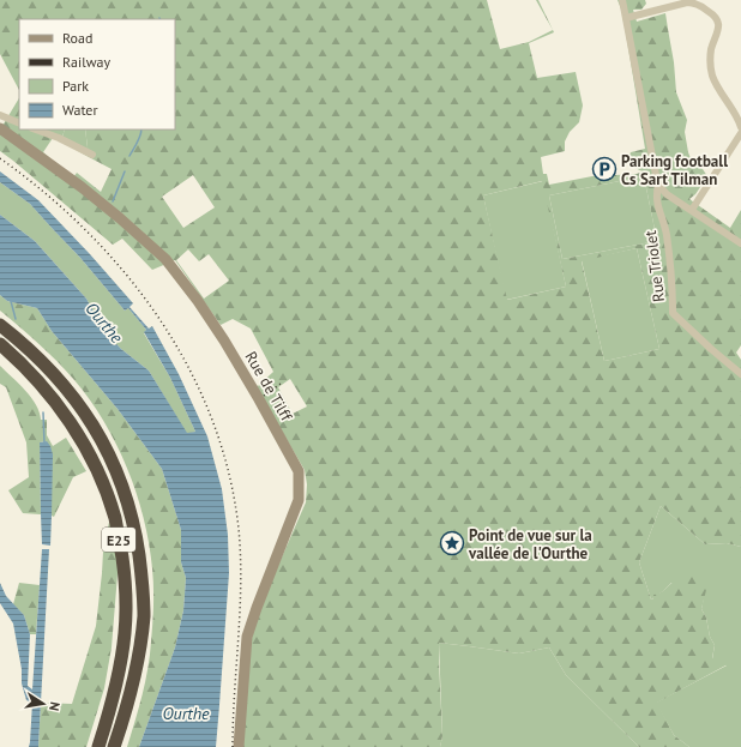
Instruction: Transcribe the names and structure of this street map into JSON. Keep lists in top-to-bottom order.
{
  "streets": {
    "highway": ["E25"],
    "main road": ["Rue de Tilff"],
    "street": ["Rue Triolet"]
  },
  "water": ["Ourthe"],
  "places": {
    "parking": ["Parking football Cs Sart Tilman"],
    "place": ["Point de vue sur la vallée de l'Ourthe"]
  },
  "legend": [
    "Road",
    "Railway",
    "Park",
    "Water"
  ],
  "north": "right"
}
